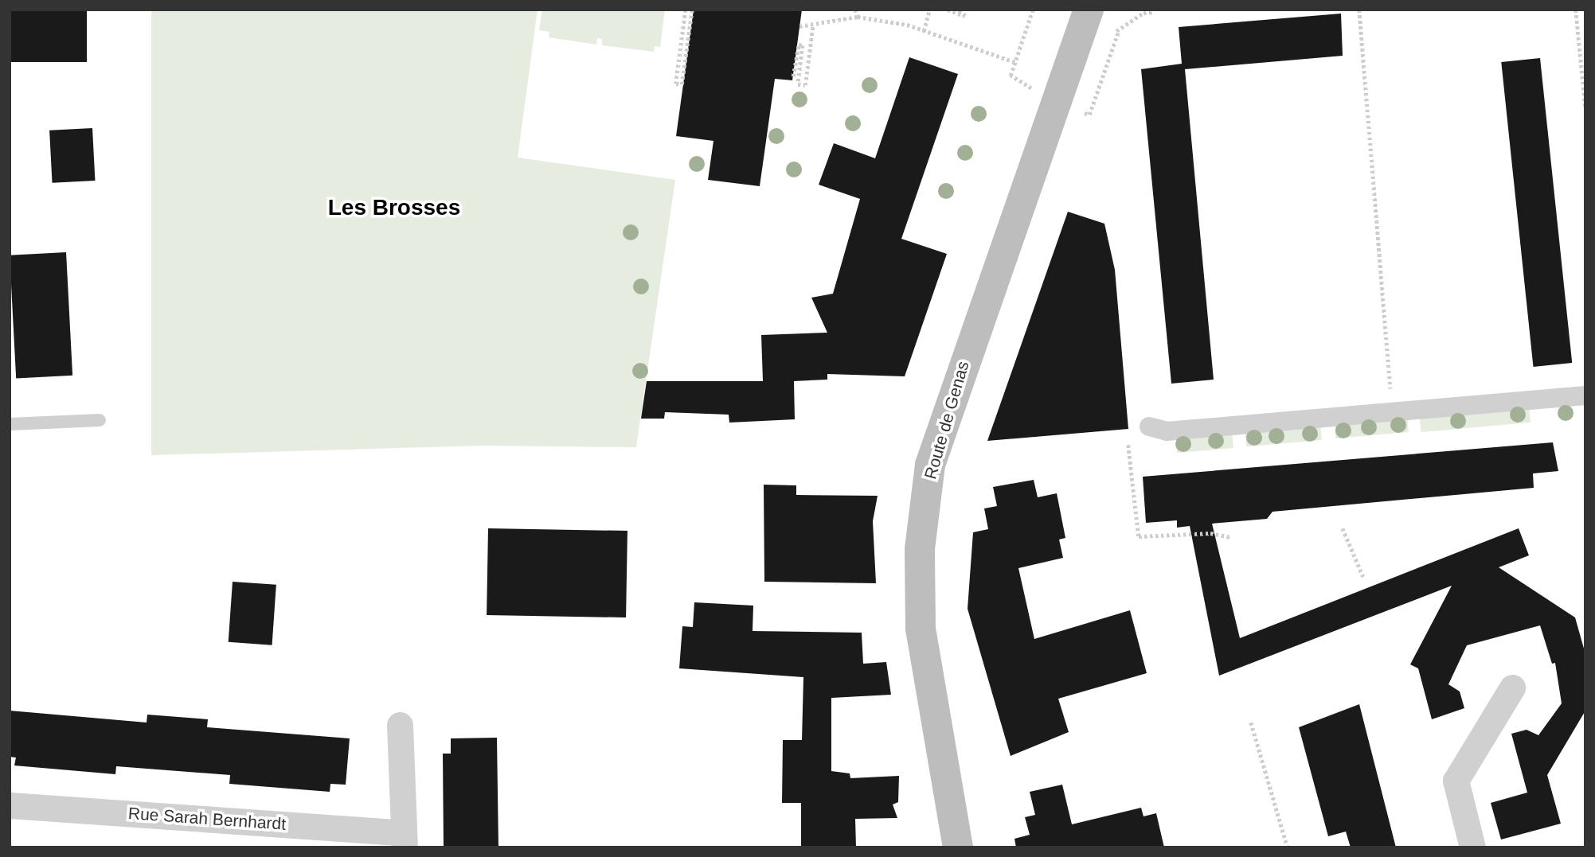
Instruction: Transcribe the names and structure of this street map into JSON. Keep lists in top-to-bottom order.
{
  "streets": {
    "main road": ["Route de Genas"],
    "street": ["Rue Sarah Bernhardt"]
  },
  "districts": ["Les Brosses"]
}
